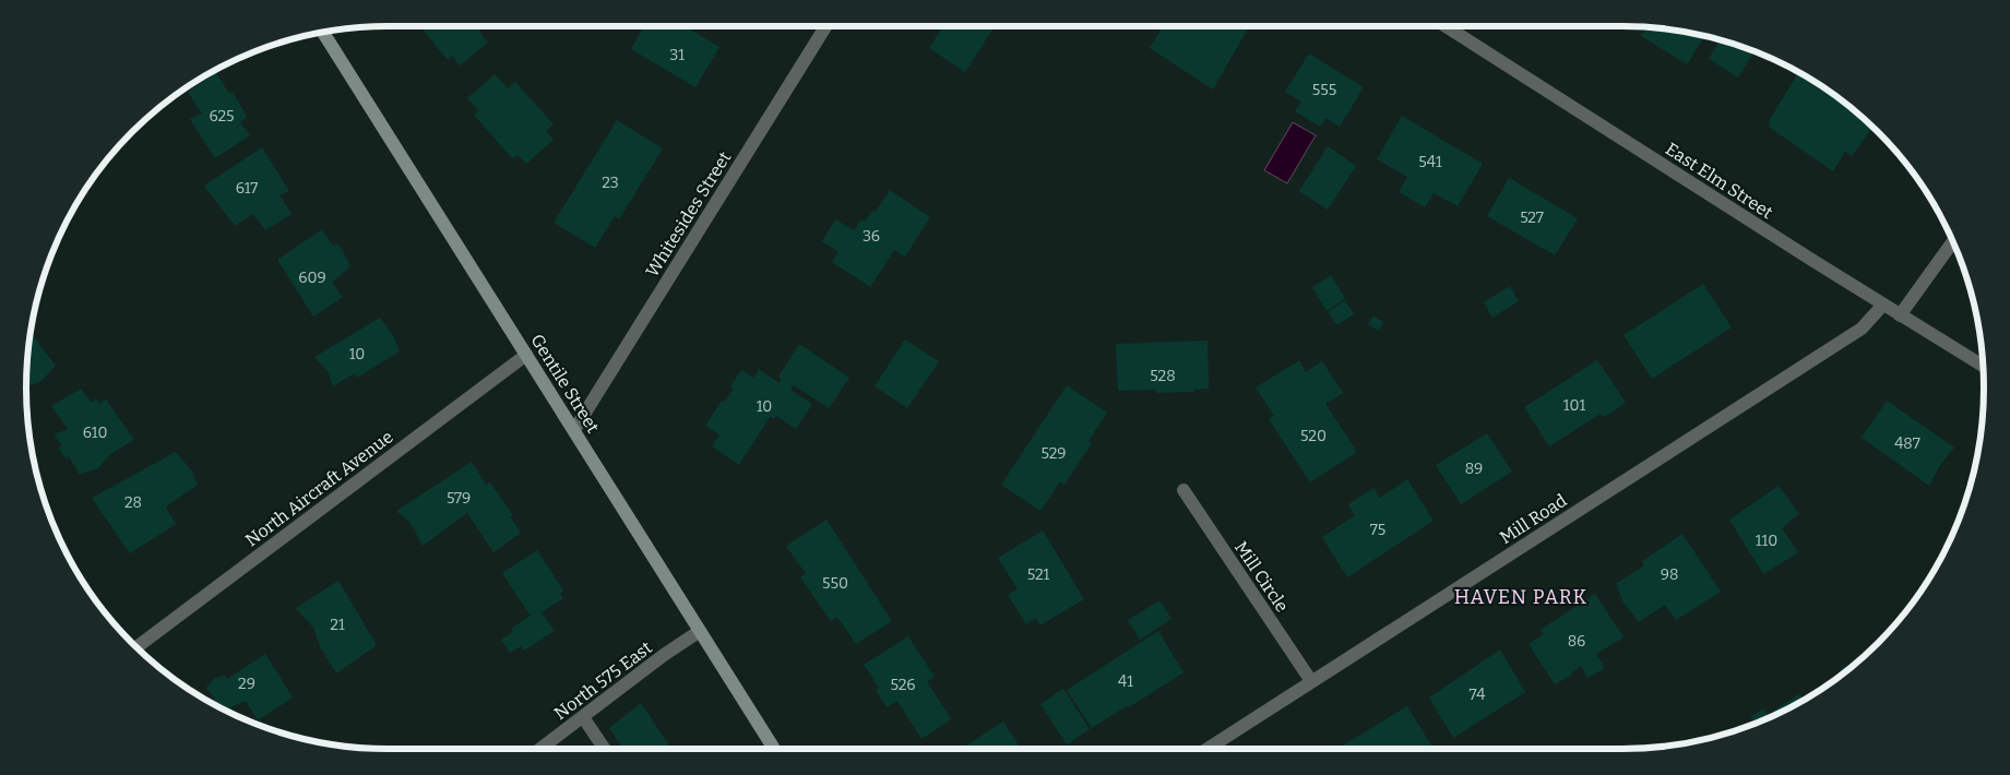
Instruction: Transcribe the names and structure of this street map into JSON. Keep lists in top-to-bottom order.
{
  "streets": {
    "main road": ["Gentile Street"],
    "street": [
      "East Elm Street",
      "Whitesides Street",
      "North Aircraft Avenue",
      "Mill Road",
      "Mill Circle",
      "North 575 East"
    ]
  },
  "crossings": [
    ["East Elm Street", "Mill Road"],
    ["Whitesides Street", "Gentile Street"],
    ["Gentile Street", "North Aircraft Avenue"],
    ["Gentile Street", "North 575 East"],
    ["Mill Road", "Mill Circle"]
  ],
  "districts": ["HAVEN PARK"],
  "house_numbers": [
    "31",
    "555",
    "625",
    "541",
    "23",
    "617",
    "527",
    "36",
    "609",
    "10",
    "528",
    "101",
    "10",
    "610",
    "520",
    "487",
    "529",
    "89",
    "579",
    "28",
    "75",
    "110",
    "521",
    "98",
    "550",
    "21",
    "86",
    "41",
    "29",
    "526",
    "74"
  ]
}
